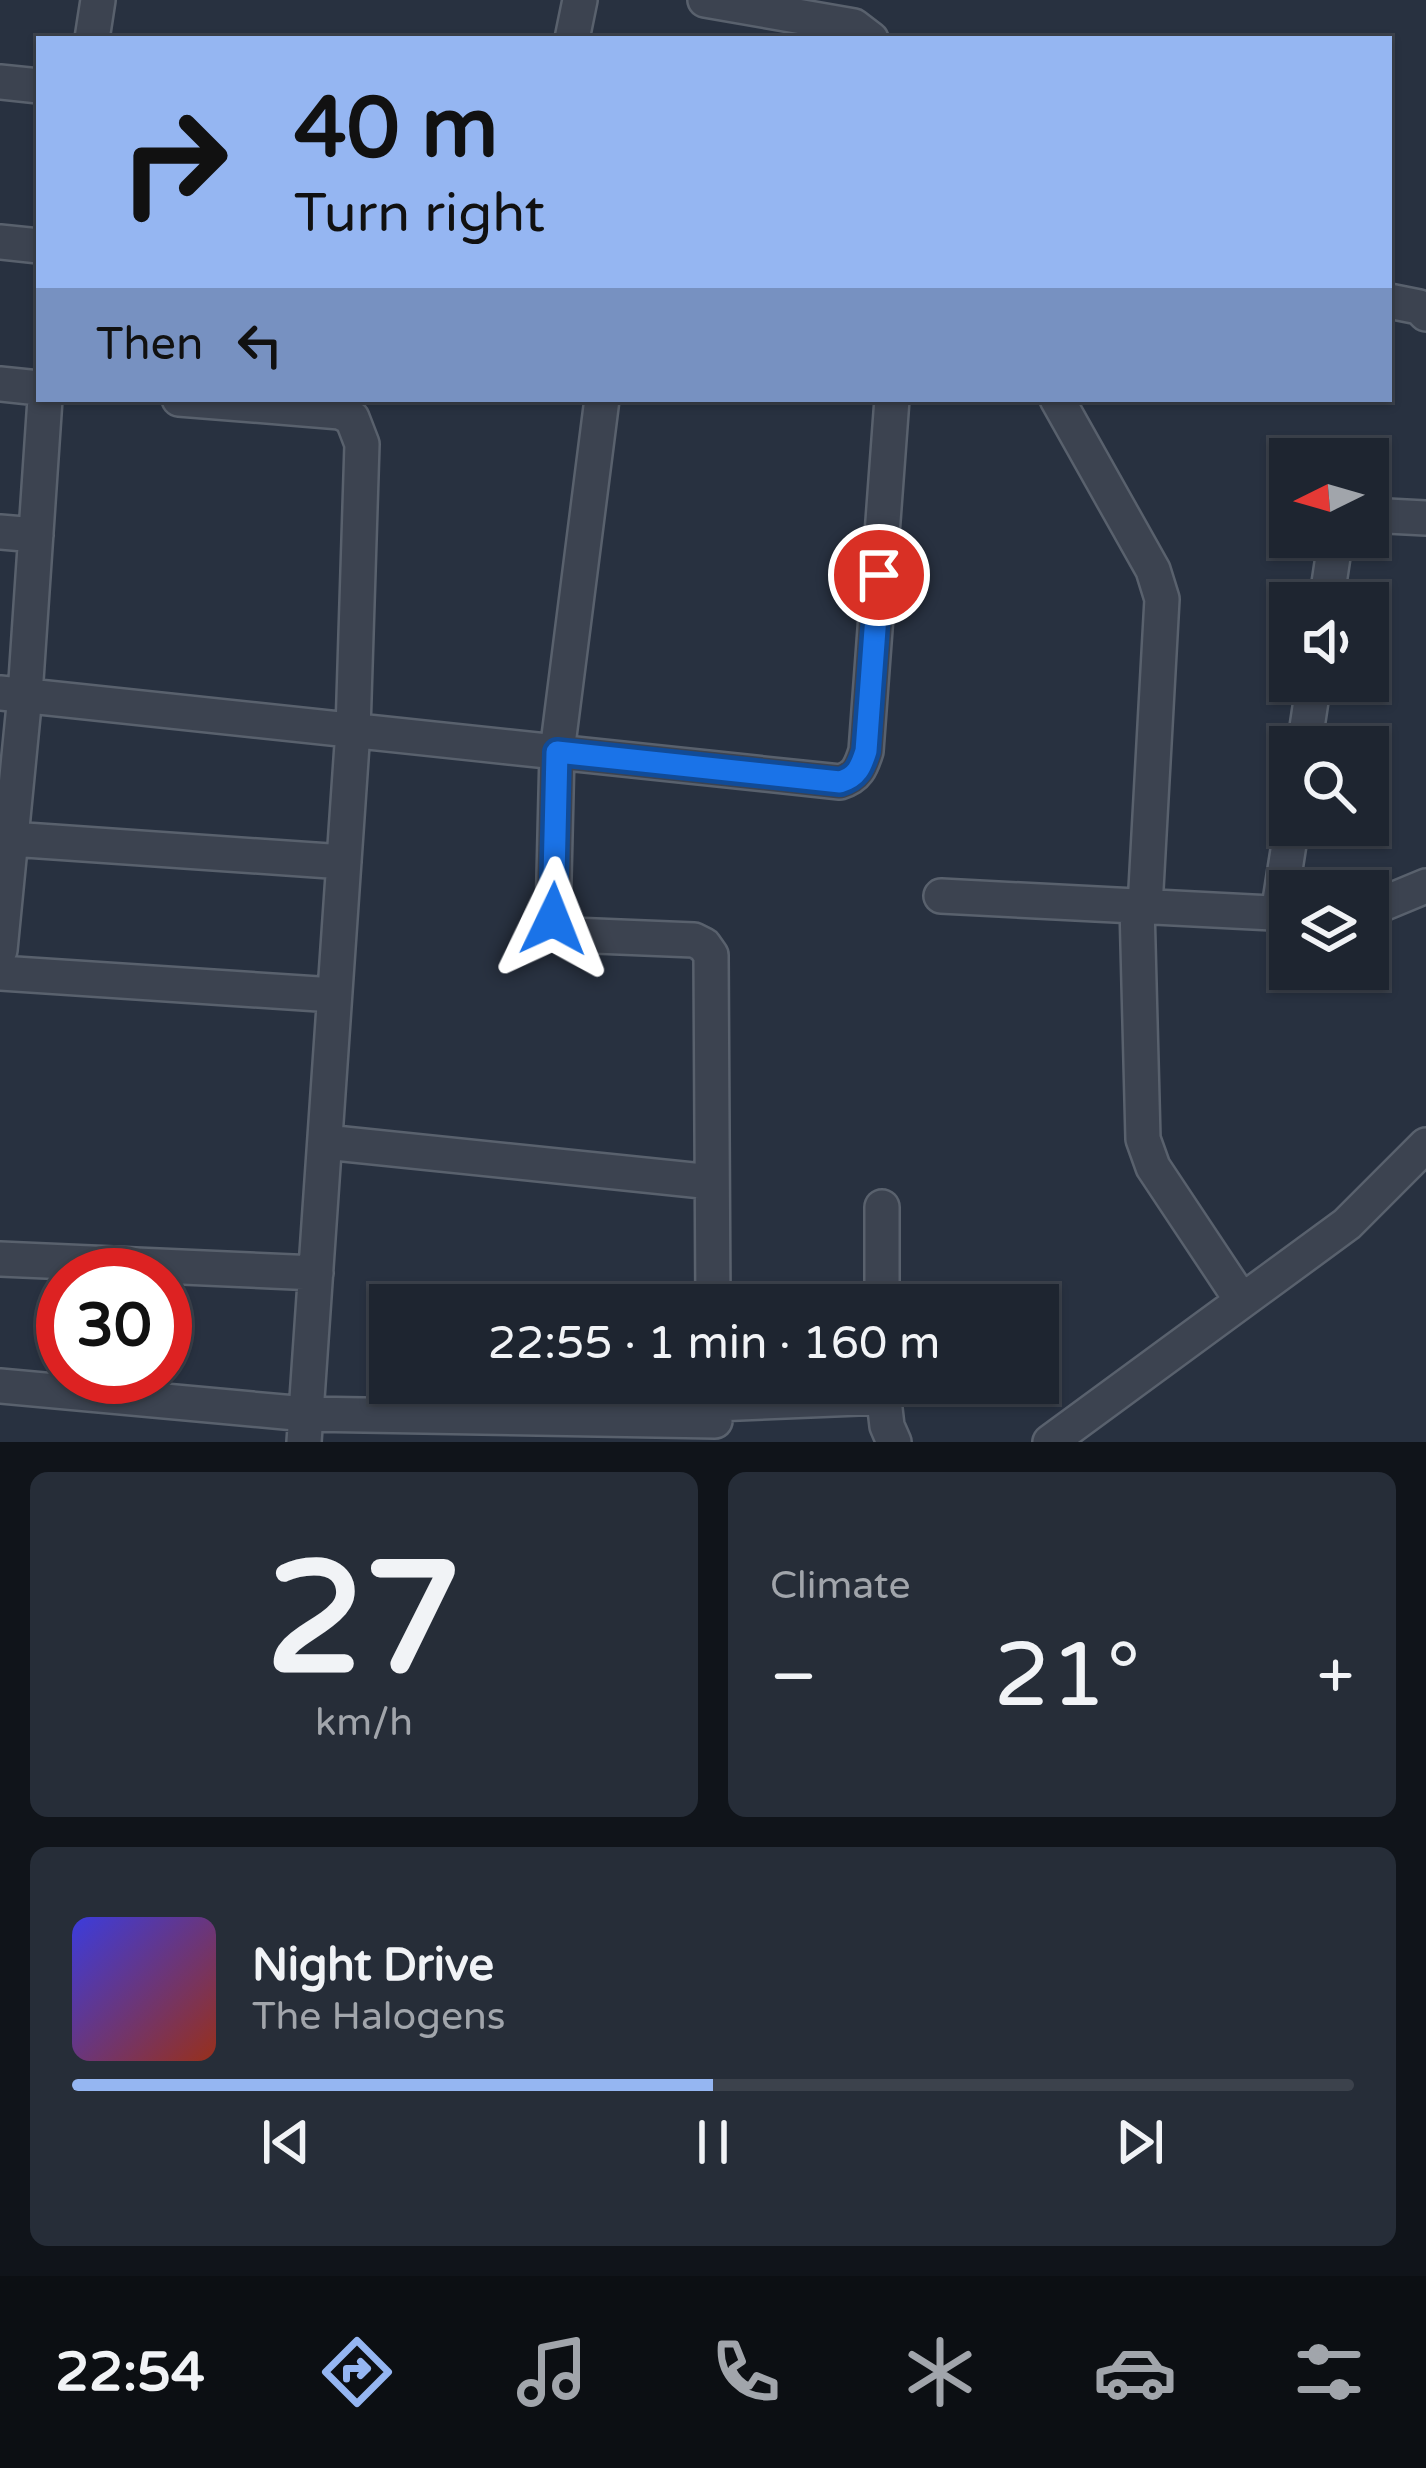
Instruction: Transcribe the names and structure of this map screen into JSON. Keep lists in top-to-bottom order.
{
  "north": "left",
  "page": {
    "turn": ["40 m", "Turn right"],
    "then": "Then",
    "limit": "30",
    "trip": "22:55 · 1 min · 160 m",
    "tile": [
      ["27", "km/h"],
      "Climate"
    ],
    "heat": ["−", "21°", "+"],
    "song": ["Night Drive", "The Halogens"],
    "tabs": "22:54"
  }
}
